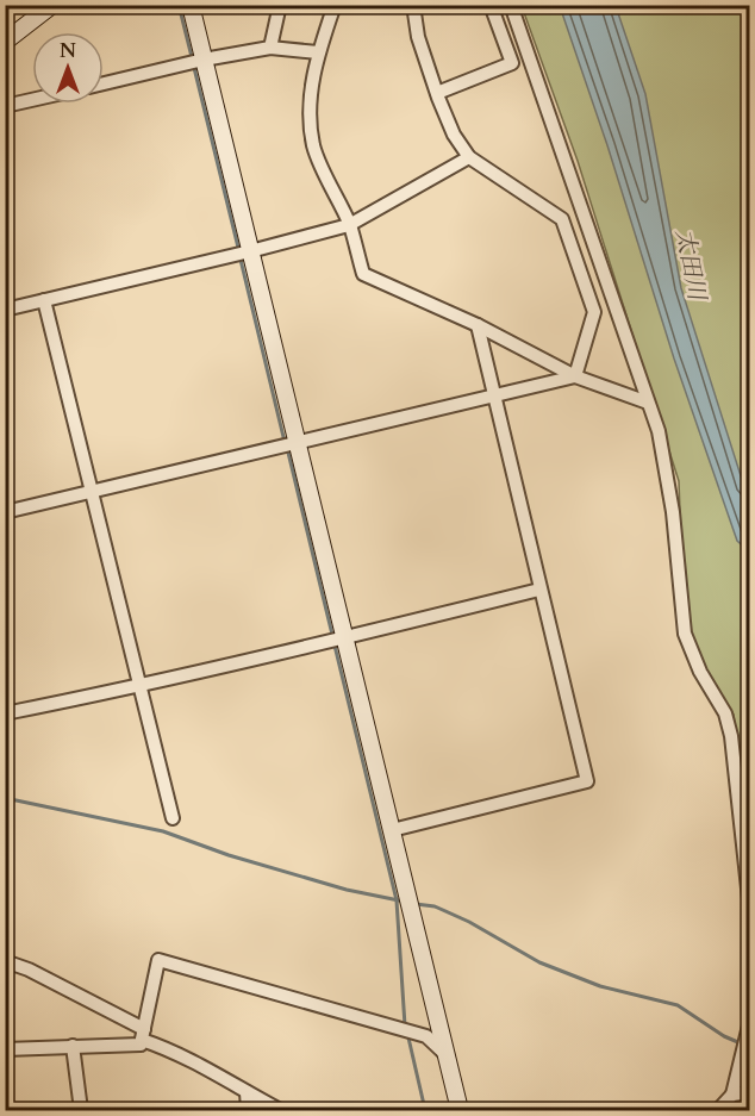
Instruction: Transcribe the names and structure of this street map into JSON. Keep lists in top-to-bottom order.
{
  "water": ["太田川"],
  "north": "top"
}
